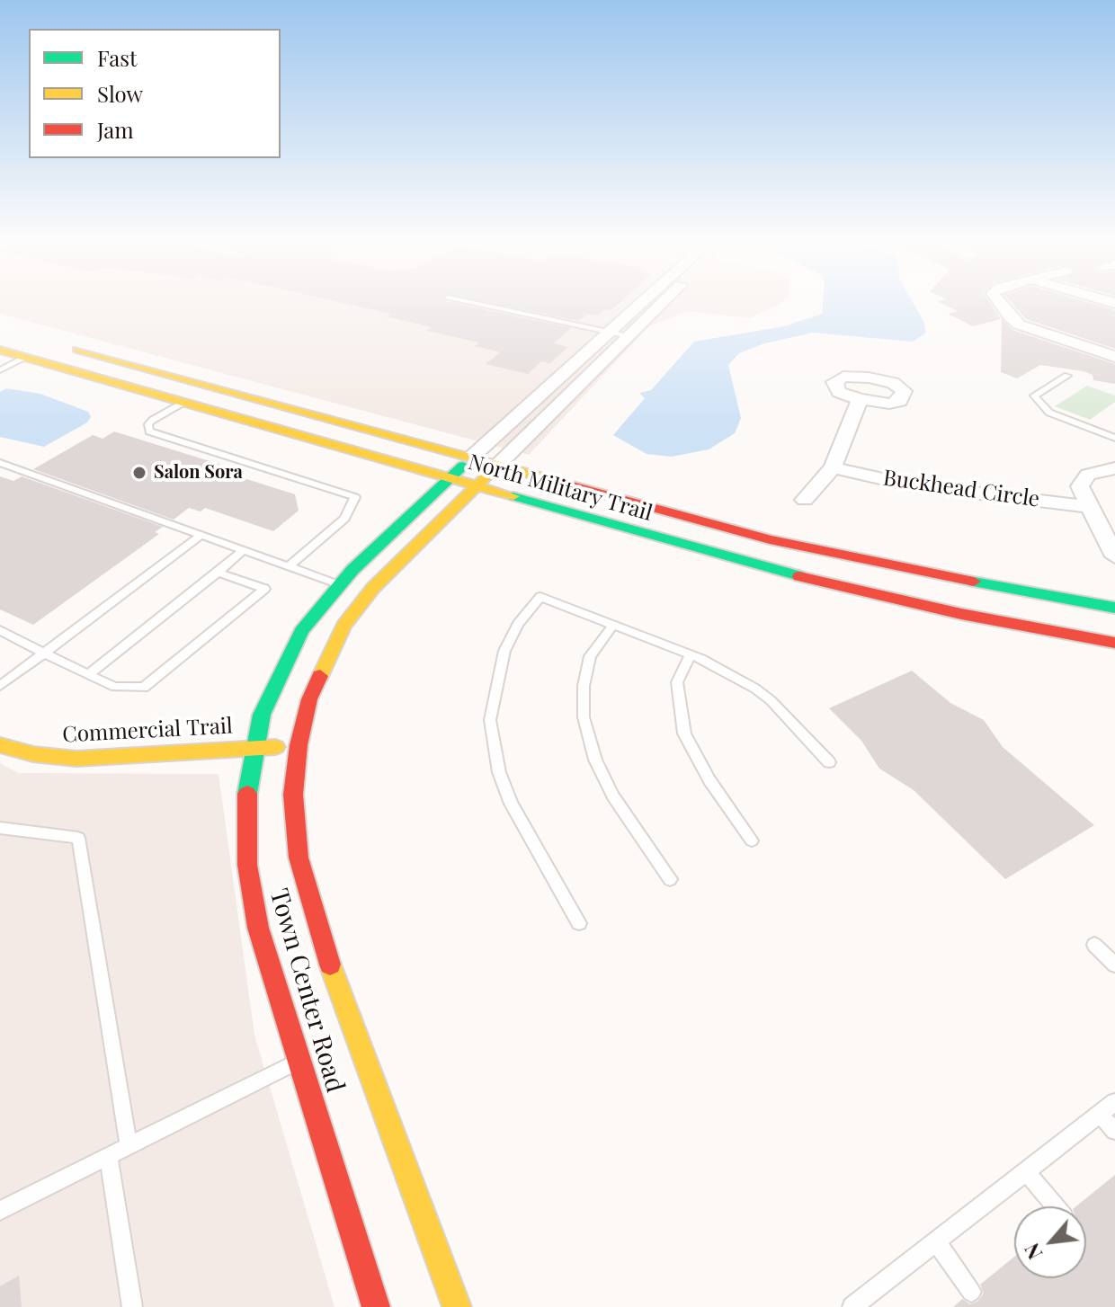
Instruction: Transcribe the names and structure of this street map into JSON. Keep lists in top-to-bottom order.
{
  "streets": {
    "main road": ["North Military Trail", "Commercial Trail", "Town Center Road"],
    "street": ["Buckhead Circle"]
  },
  "crossings": [
    ["North Military Trail", "Town Center Road"],
    ["Commercial Trail", "Town Center Road"]
  ],
  "places": ["Salon Sora"],
  "legend": ["Fast", "Slow", "Jam"],
  "north": "bottom left"
}
